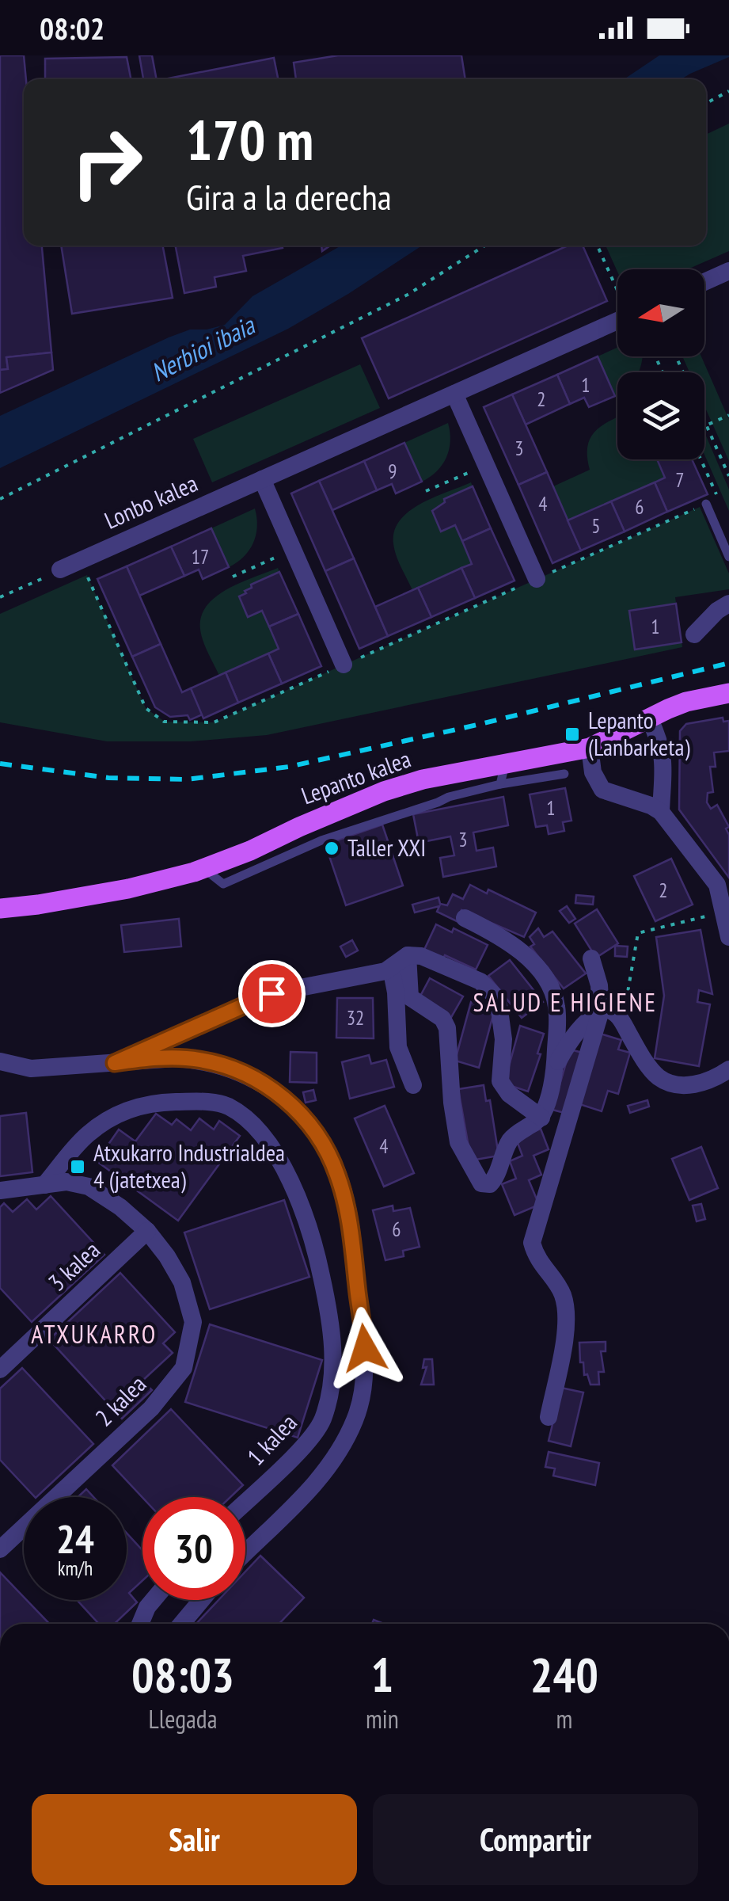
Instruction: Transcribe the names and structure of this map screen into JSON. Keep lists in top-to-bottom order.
{
  "streets": {
    "main road": ["Lepanto kalea"],
    "street": [
      "Lonbo kalea",
      "3 kalea",
      "2 kalea",
      "1 kalea"
    ]
  },
  "crossings": [
    ["3 kalea", "2 kalea"],
    ["2 kalea", "1 kalea"]
  ],
  "districts": ["SALUD E HIGIENE", "ATXUKARRO"],
  "water": ["Nerbioi ibaia"],
  "places": {
    "transit": ["Lepanto (Lanbarketa)", "Atxukarro Industrialdea 4 (jatetxea)"],
    "other": ["Taller XXI"]
  },
  "house_numbers": [
    "1",
    "2",
    "3",
    "9",
    "7",
    "4",
    "6",
    "5",
    "17",
    "1",
    "1",
    "3",
    "2",
    "32",
    "4",
    "6"
  ],
  "north": "left",
  "page": {
    "status": "08:02",
    "turn": ["170 m", "Gira a la derecha"],
    "speed": "24 km/h",
    "limit": "30",
    "eta": [
      "08:03",
      "Llegada",
      "1",
      "min",
      "240",
      "m"
    ],
    "buttons": ["Salir", "Compartir"]
  }
}
